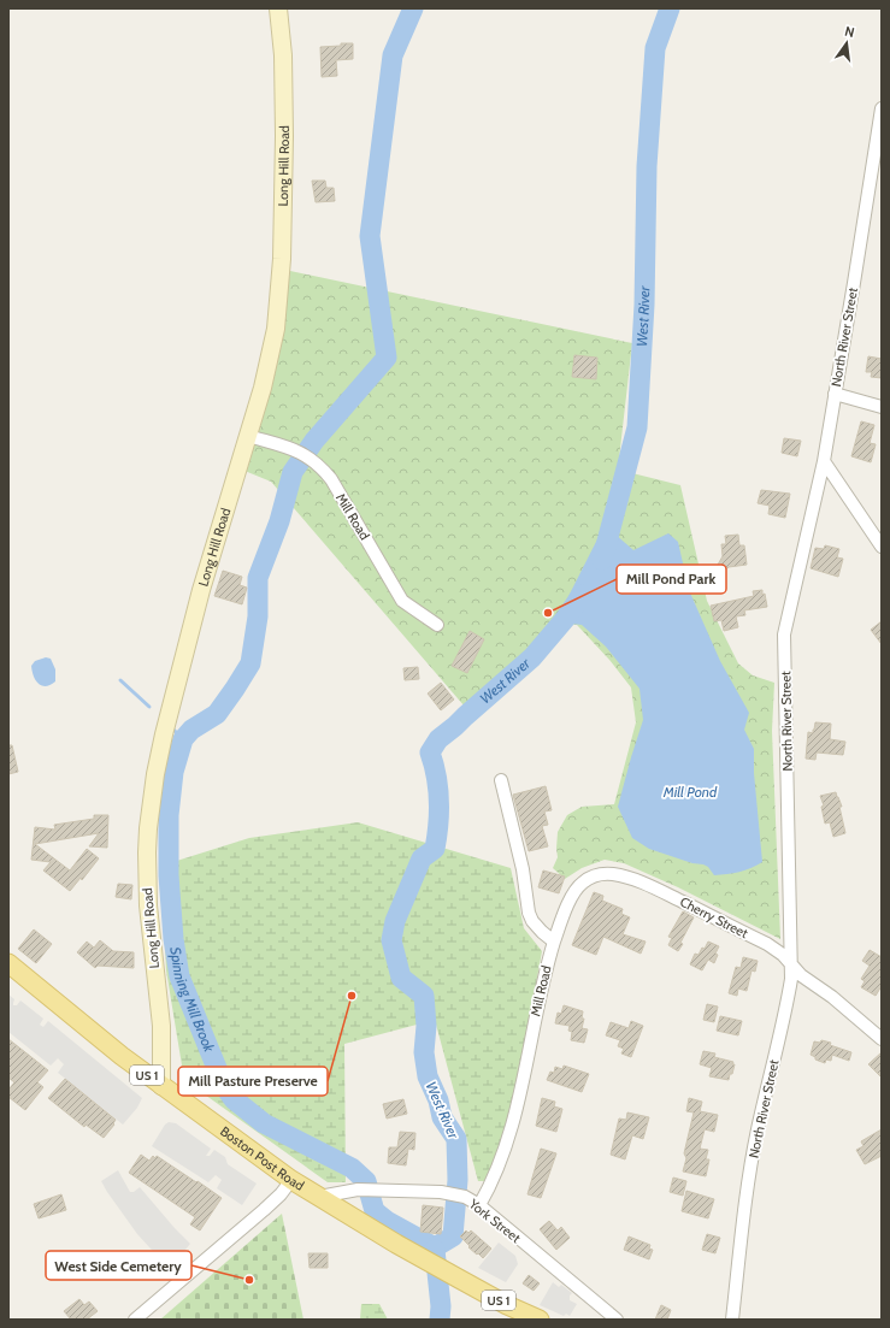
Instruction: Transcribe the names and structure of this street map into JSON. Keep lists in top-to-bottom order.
{
  "streets": {
    "main road": ["US 1", "Boston Post Road"],
    "street": [
      "Long Hill Road",
      "North River Street",
      "Mill Road",
      "Cherry Street",
      "York Street"
    ]
  },
  "crossings": [
    ["Long Hill Road", "Mill Road"],
    ["Long Hill Road", "Boston Post Road"],
    ["North River Street", "Cherry Street"],
    ["Mill Road", "Cherry Street"],
    ["Mill Road", "York Street"],
    ["Boston Post Road", "York Street"]
  ],
  "water": ["West River", "Mill Pond", "Spinning Mill Brook"],
  "places": ["Mill Pond Park", "Mill Pasture Preserve", "West Side Cemetery"],
  "north": "top"
}
